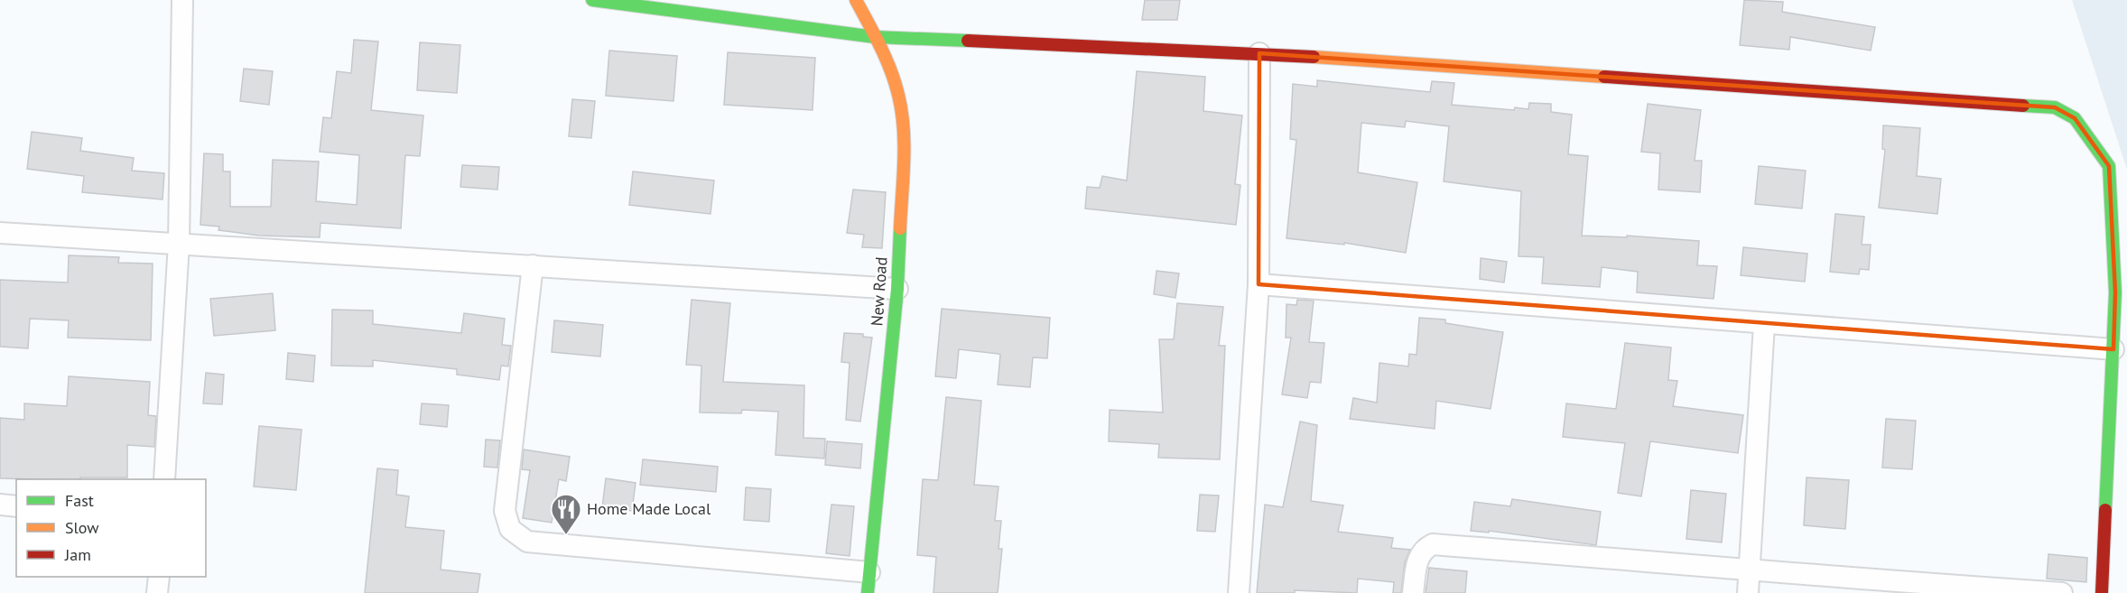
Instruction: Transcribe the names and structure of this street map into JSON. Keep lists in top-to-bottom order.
{
  "streets": {
    "street": ["New Road"]
  },
  "places": {
    "restaurant": ["Home Made Local"]
  },
  "legend": ["Fast", "Slow", "Jam"]
}
